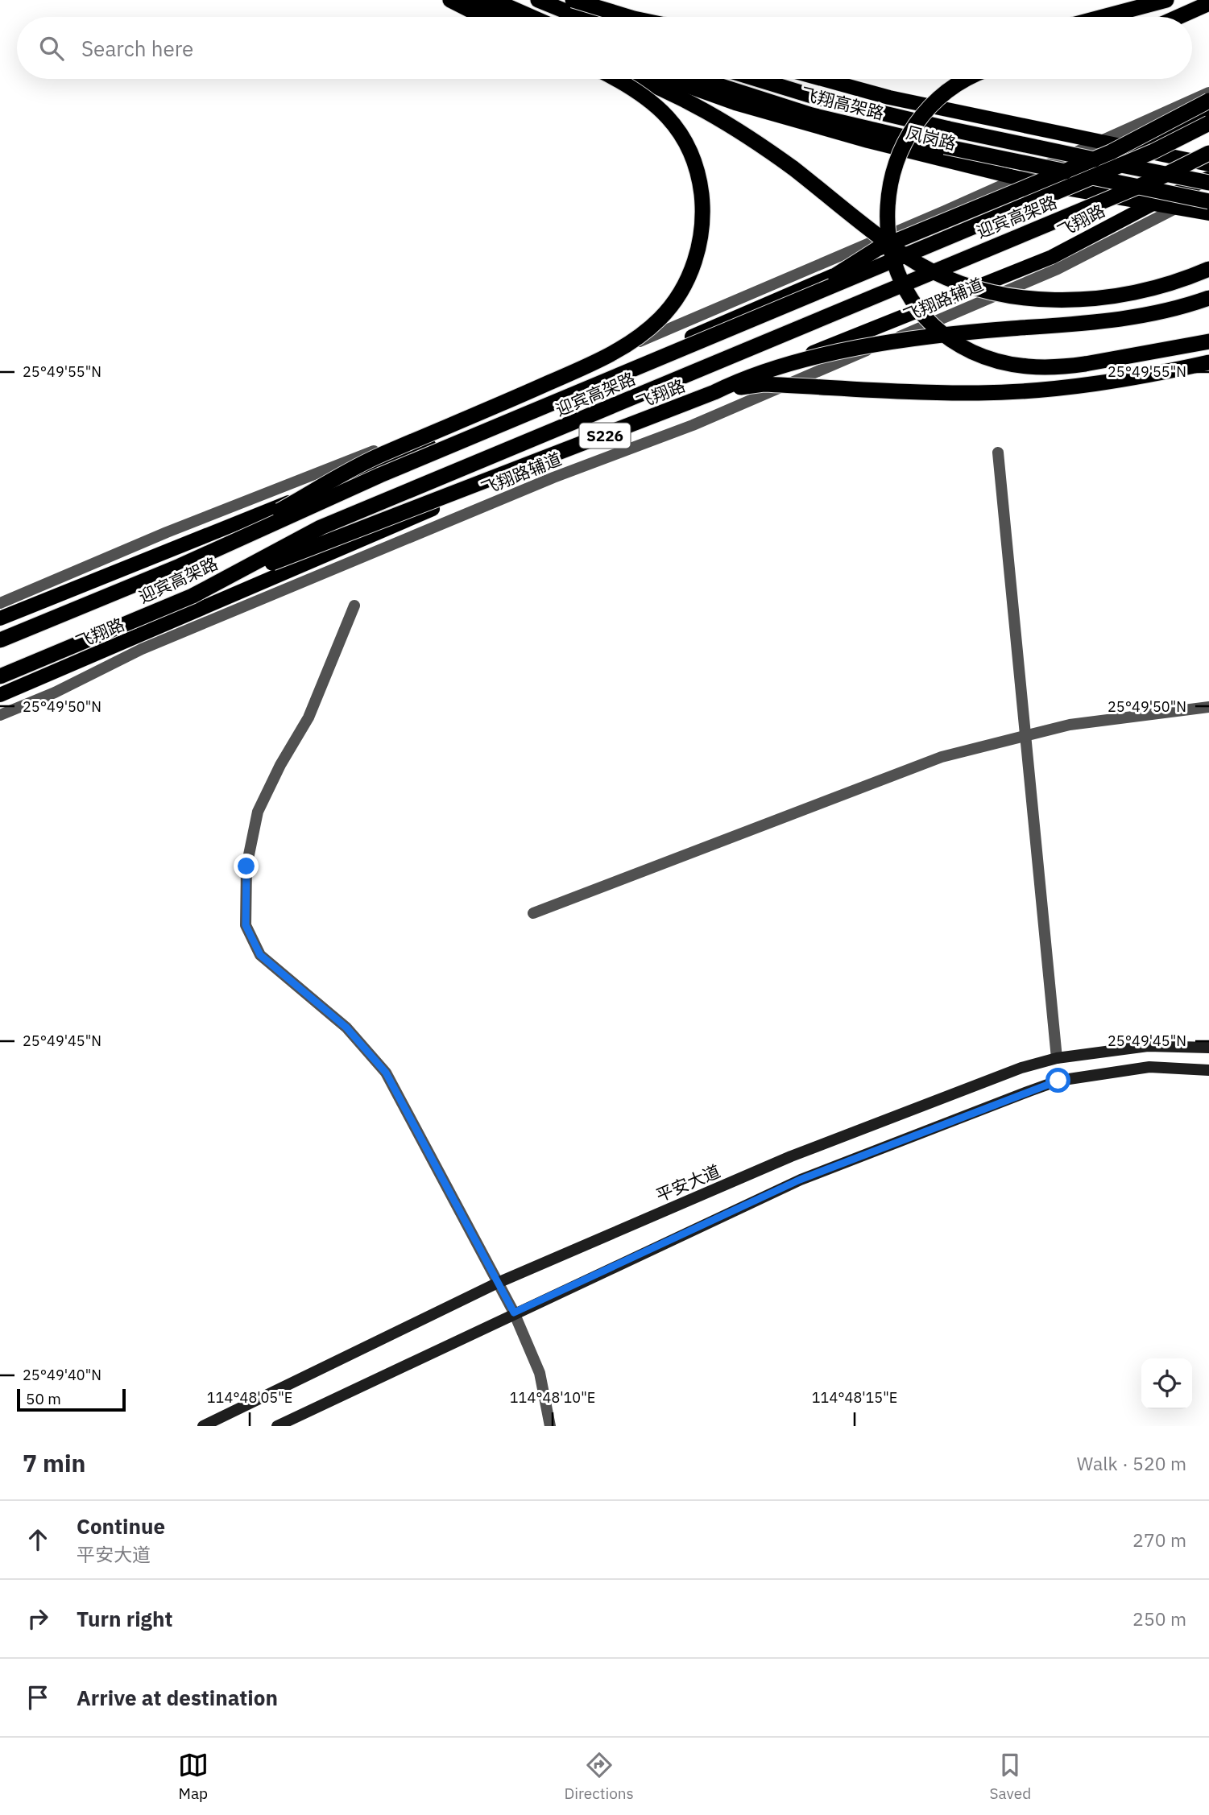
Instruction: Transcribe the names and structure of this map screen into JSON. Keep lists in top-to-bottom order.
{
  "streets": {
    "highway": ["飞翔高架路", "迎宾高架路"],
    "main road": [
      "凤岗路",
      "飞翔路",
      "S226",
      "平安大道"
    ],
    "street": ["飞翔路辅道"]
  },
  "crossings": [
    ["凤岗路", "飞翔路"],
    ["凤岗路", "飞翔路辅道"]
  ],
  "scale_bar": "50 m",
  "page": {
    "search": "Search here",
    "scale": "50 m",
    "heading": ["7 min", "Walk · 520 m"],
    "list": [
      ["Continue", "平安大道", "270 m"],
      ["Turn right", "250 m"],
      "Arrive at destination"
    ],
    "nav": ["Map", "Directions", "Saved"]
  },
  "coordinates": [
    "25°49'55\"N",
    "25°49'50\"N",
    "25°49'45\"N",
    "25°49'40\"N",
    "114°48'05\"E",
    "114°48'10\"E",
    "114°48'15\"E"
  ]
}
